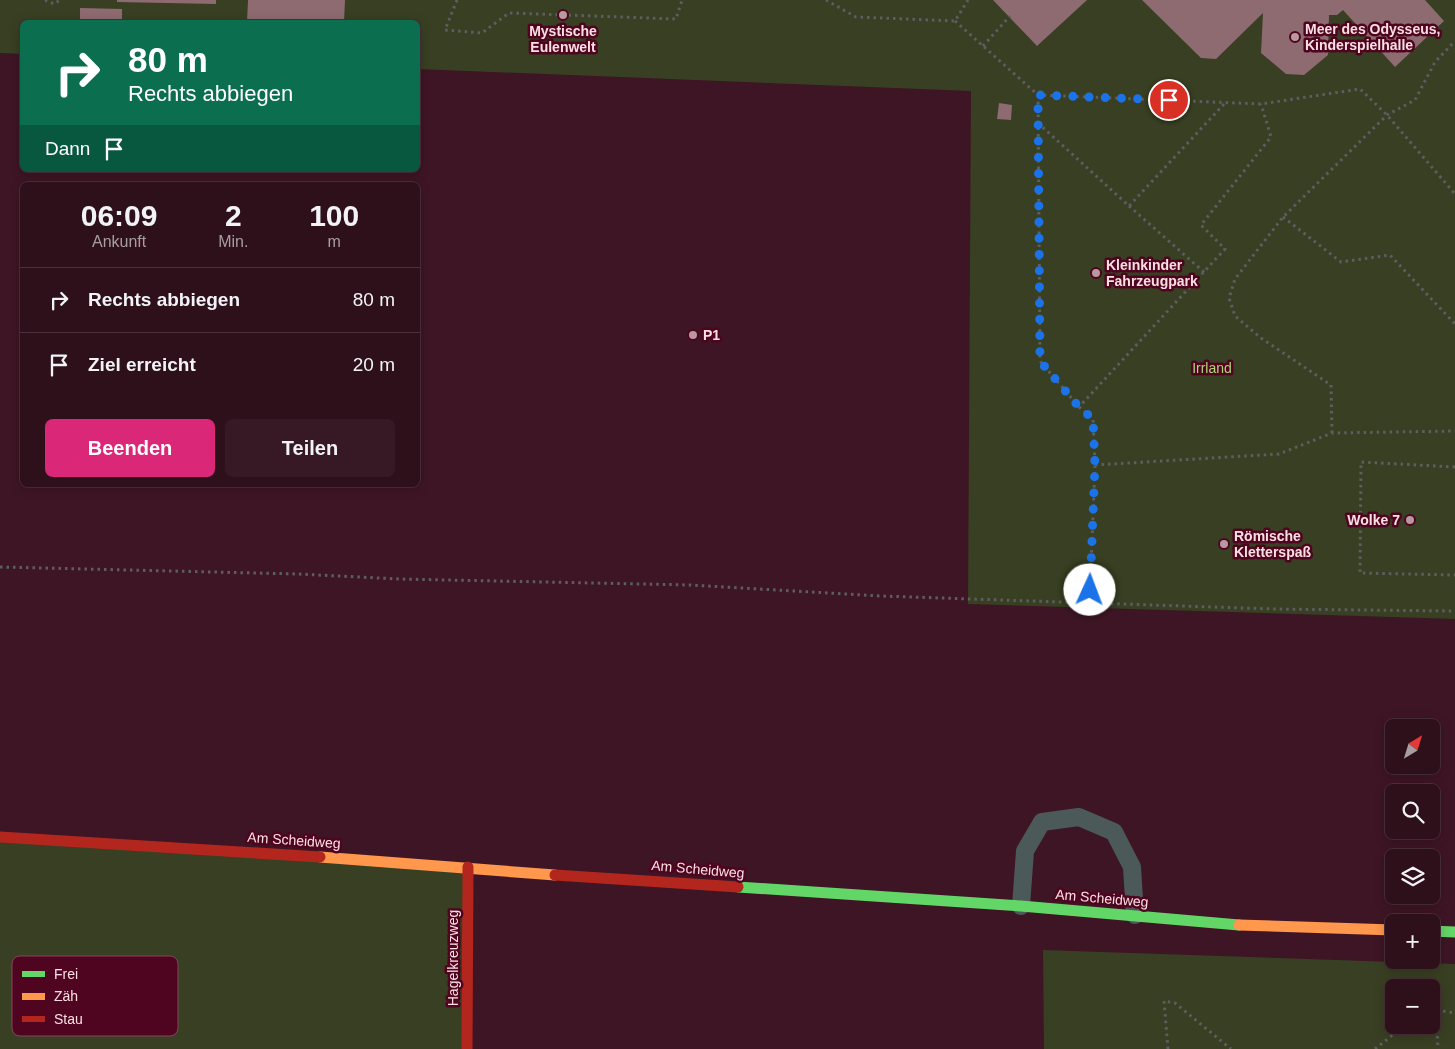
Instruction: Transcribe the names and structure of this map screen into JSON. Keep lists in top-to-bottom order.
{
  "streets": {
    "street": ["Am Scheidweg", "Hagelkreuzweg"]
  },
  "crossings": [
    ["Am Scheidweg", "Hagelkreuzweg"]
  ],
  "parks": ["Irrland"],
  "places": [
    "Mystische Eulenwelt",
    "Meer des Odysseus, Kinderspielhalle",
    "Kleinkinder Fahrzeugpark",
    "P1",
    "Wolke 7",
    "Römische Kletterspaß"
  ],
  "legend": ["Frei", "Zäh", "Stau"],
  "north": "top right",
  "page": {
    "turn": ["80 m", "Rechts abbiegen"],
    "then": "Dann",
    "eta": [
      "06:09",
      "Ankunft",
      "2",
      "Min.",
      "100",
      "m"
    ],
    "list": [
      {
        "name": "Rechts abbiegen",
        "value": "80 m"
      },
      {
        "name": "Ziel erreicht",
        "value": "20 m"
      }
    ],
    "buttons": ["Beenden", "Teilen"],
    "map_buttons": ["+", "−"]
  }
}
